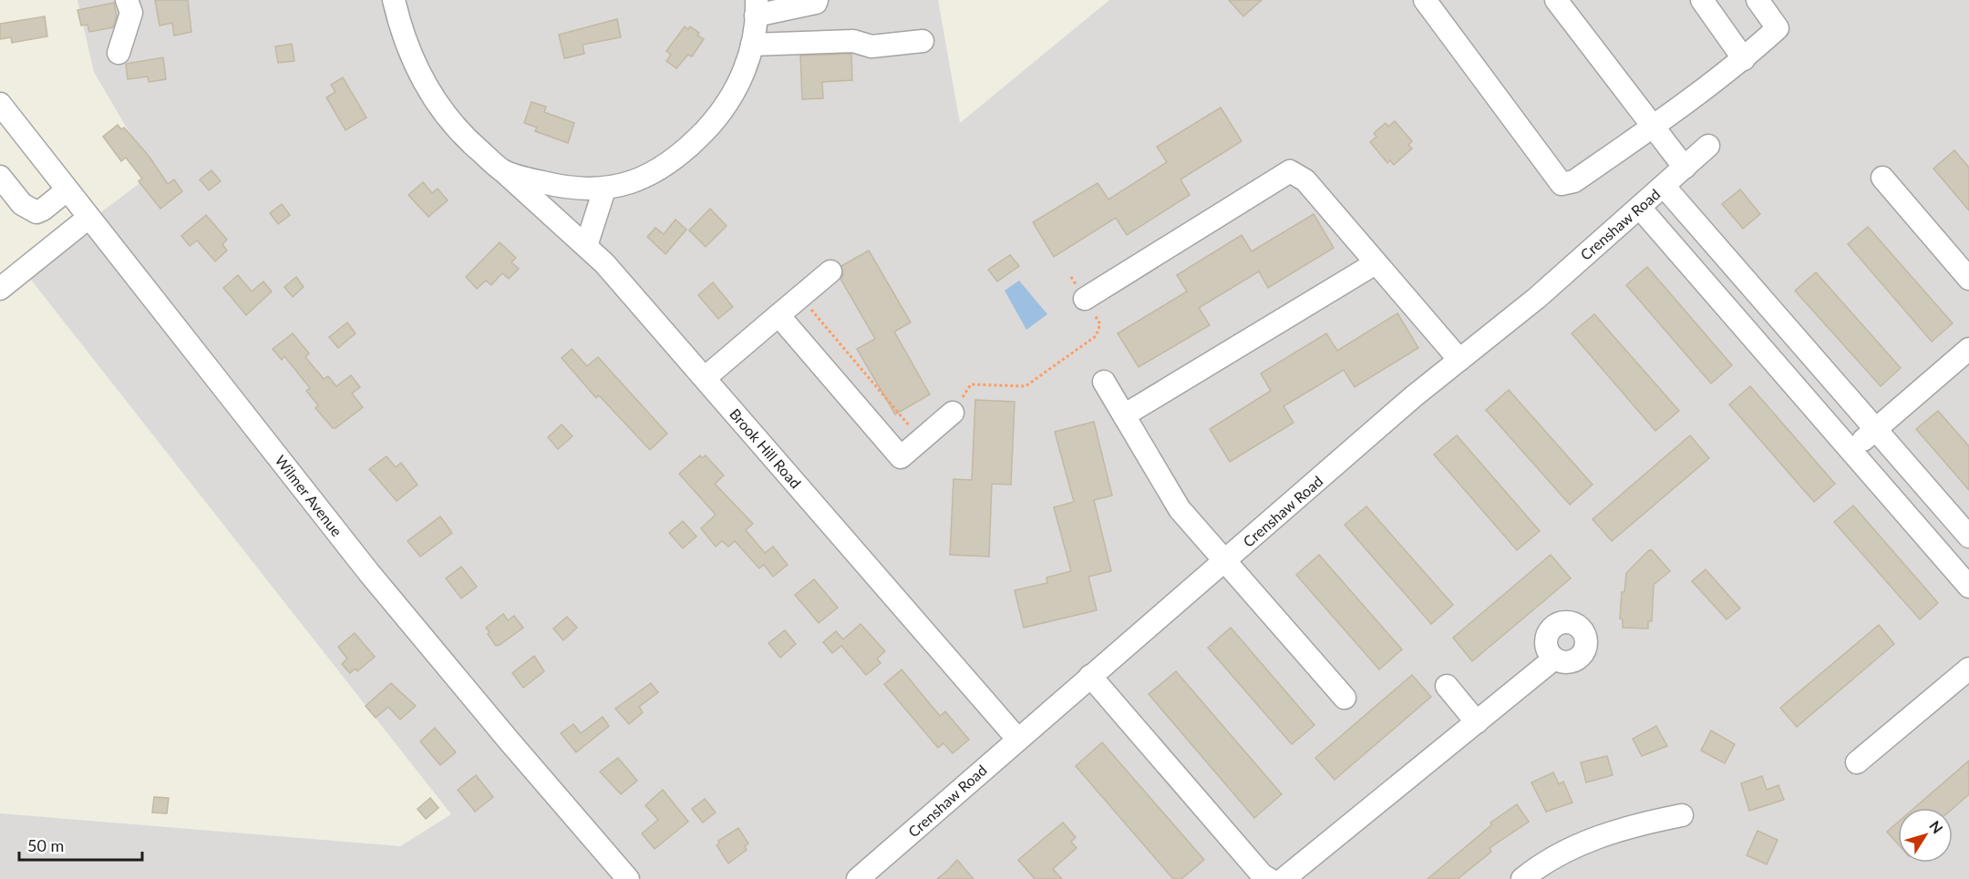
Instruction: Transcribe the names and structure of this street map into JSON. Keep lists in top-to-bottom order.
{
  "streets": {
    "street": ["Crenshaw Road", "Brook Hill Road", "Wilmer Avenue"]
  },
  "crossings": [
    ["Crenshaw Road", "Brook Hill Road"]
  ],
  "scale_bar": "50 m",
  "north": "top right"
}
